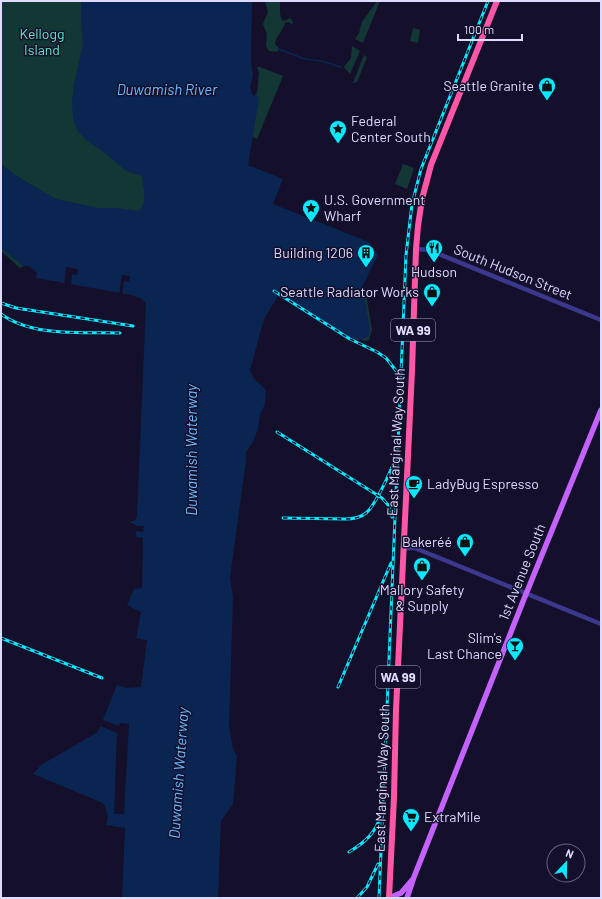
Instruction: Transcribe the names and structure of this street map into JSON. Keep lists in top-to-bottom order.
{
  "streets": {
    "highway": ["WA 99", "East Marginal Way South"],
    "main road": ["1st Avenue South"],
    "street": ["South Hudson Street"]
  },
  "crossings": [
    ["South Hudson Street", "East Marginal Way South"],
    ["East Marginal Way South", "1st Avenue South"]
  ],
  "water": ["Duwamish River", "Duwamish Waterway"],
  "parks": ["Kellogg Island"],
  "places": {
    "shop": [
      "Seattle Granite",
      "Seattle Radiator Works",
      "Bakeréé",
      "Mallory Safety & Supply"
    ],
    "place": ["Federal Center South", "U.S. Government Wharf"],
    "restaurant": ["Hudson"],
    "building": ["Building 1206"],
    "cafe": ["LadyBug Espresso"],
    "bar": ["Slim's Last Chance"],
    "supermarket": ["ExtraMile"]
  },
  "scale_bar": "100 m",
  "north": "top"
}
